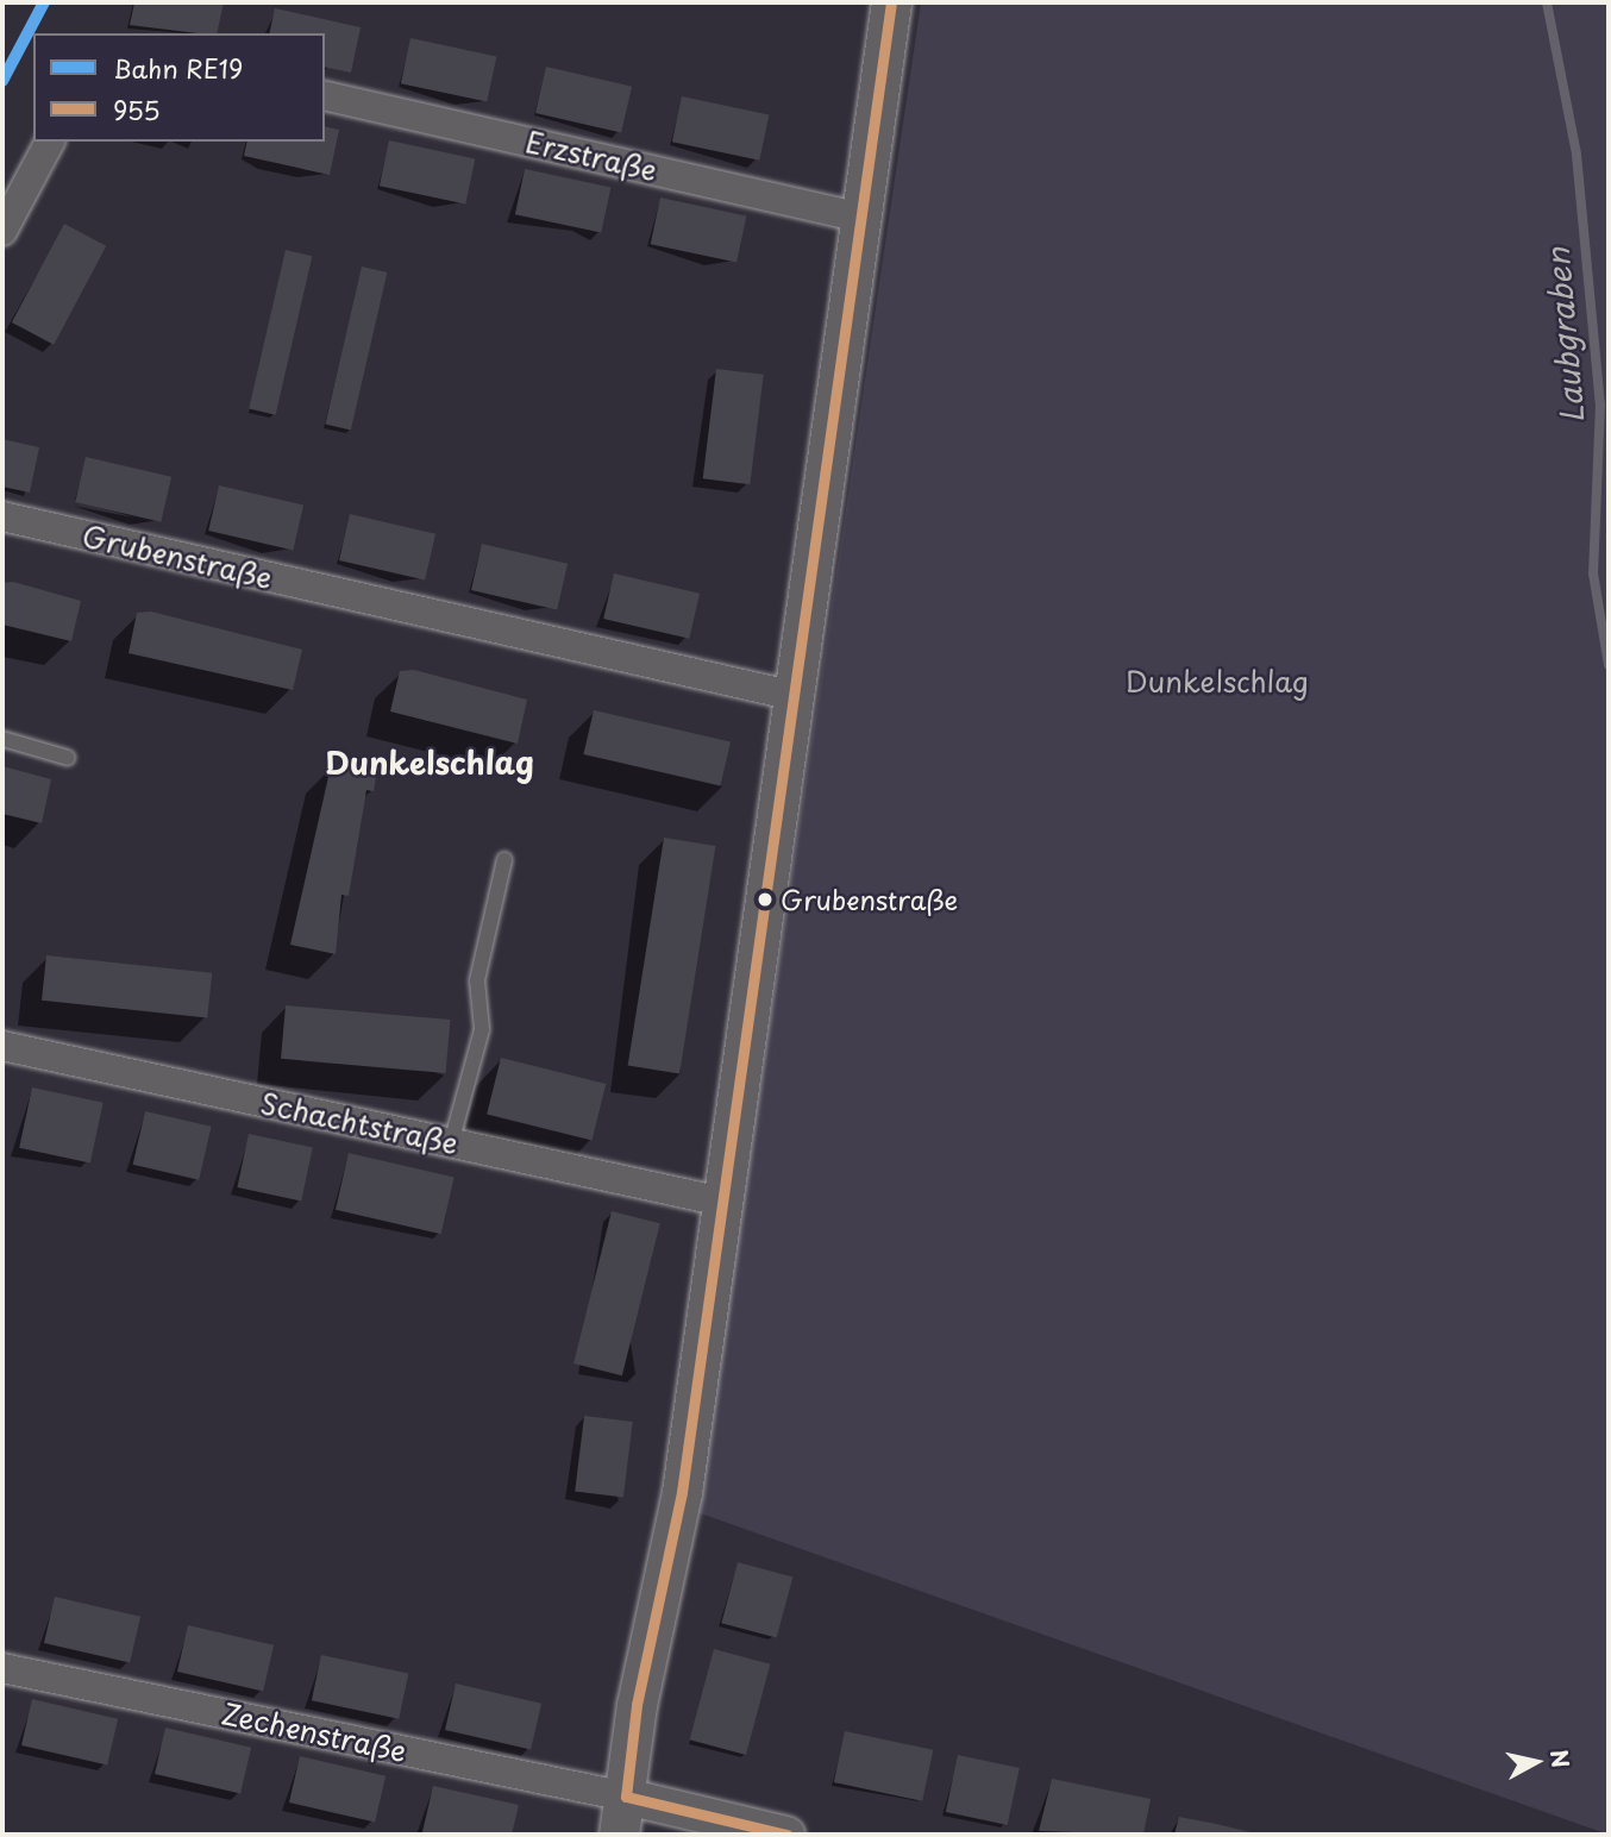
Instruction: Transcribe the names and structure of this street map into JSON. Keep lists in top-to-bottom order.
{
  "streets": {
    "street": [
      "Erzstraße",
      "Grubenstraße",
      "Schachtstraße",
      "Zechenstraße"
    ]
  },
  "districts": ["Dunkelschlag"],
  "water": ["Laubgraben"],
  "parks": ["Dunkelschlag"],
  "places": ["Grubenstraße"],
  "lines": ["rail line RE19", "transit line 955"],
  "legend": ["Bahn RE19", "955"],
  "north": "right"
}
